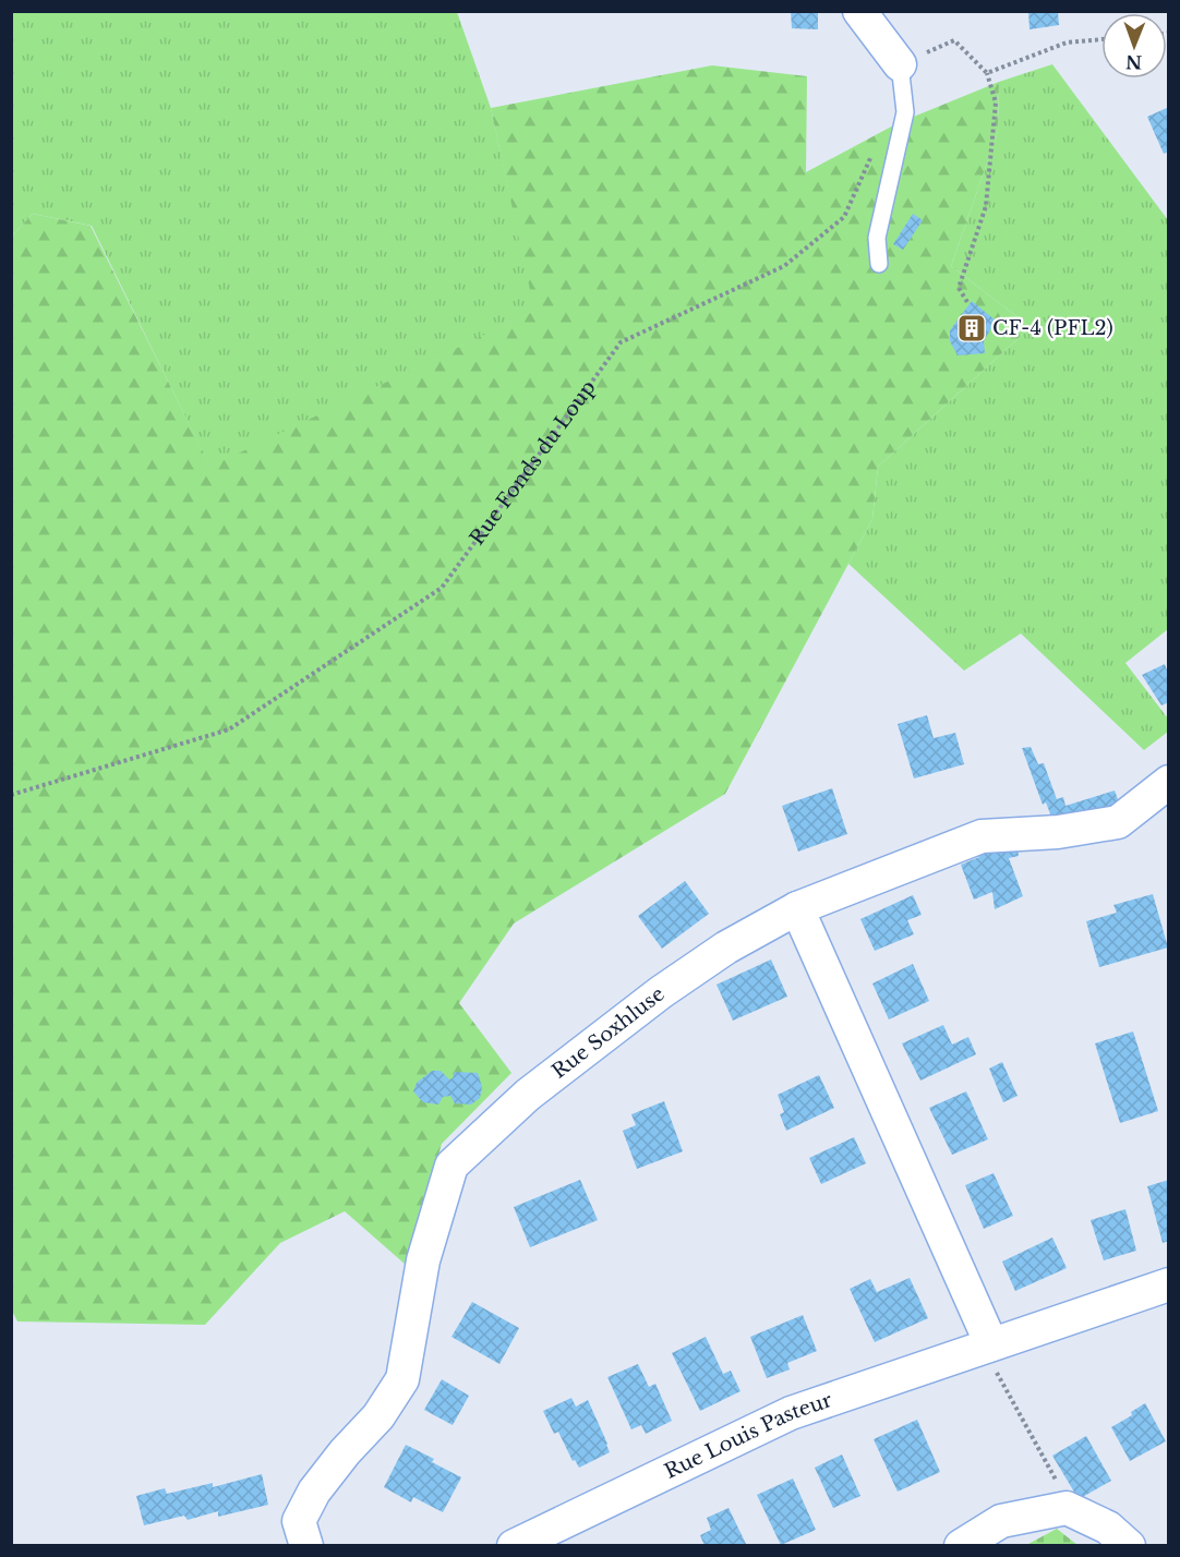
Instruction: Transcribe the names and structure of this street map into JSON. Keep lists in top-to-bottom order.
{
  "streets": {
    "street": ["Rue Soxhluse", "Rue Louis Pasteur"],
    "path": ["Rue Fonds du Loup"]
  },
  "places": {
    "building": ["CF-4 (PFL2)"]
  },
  "north": "bottom"
}
